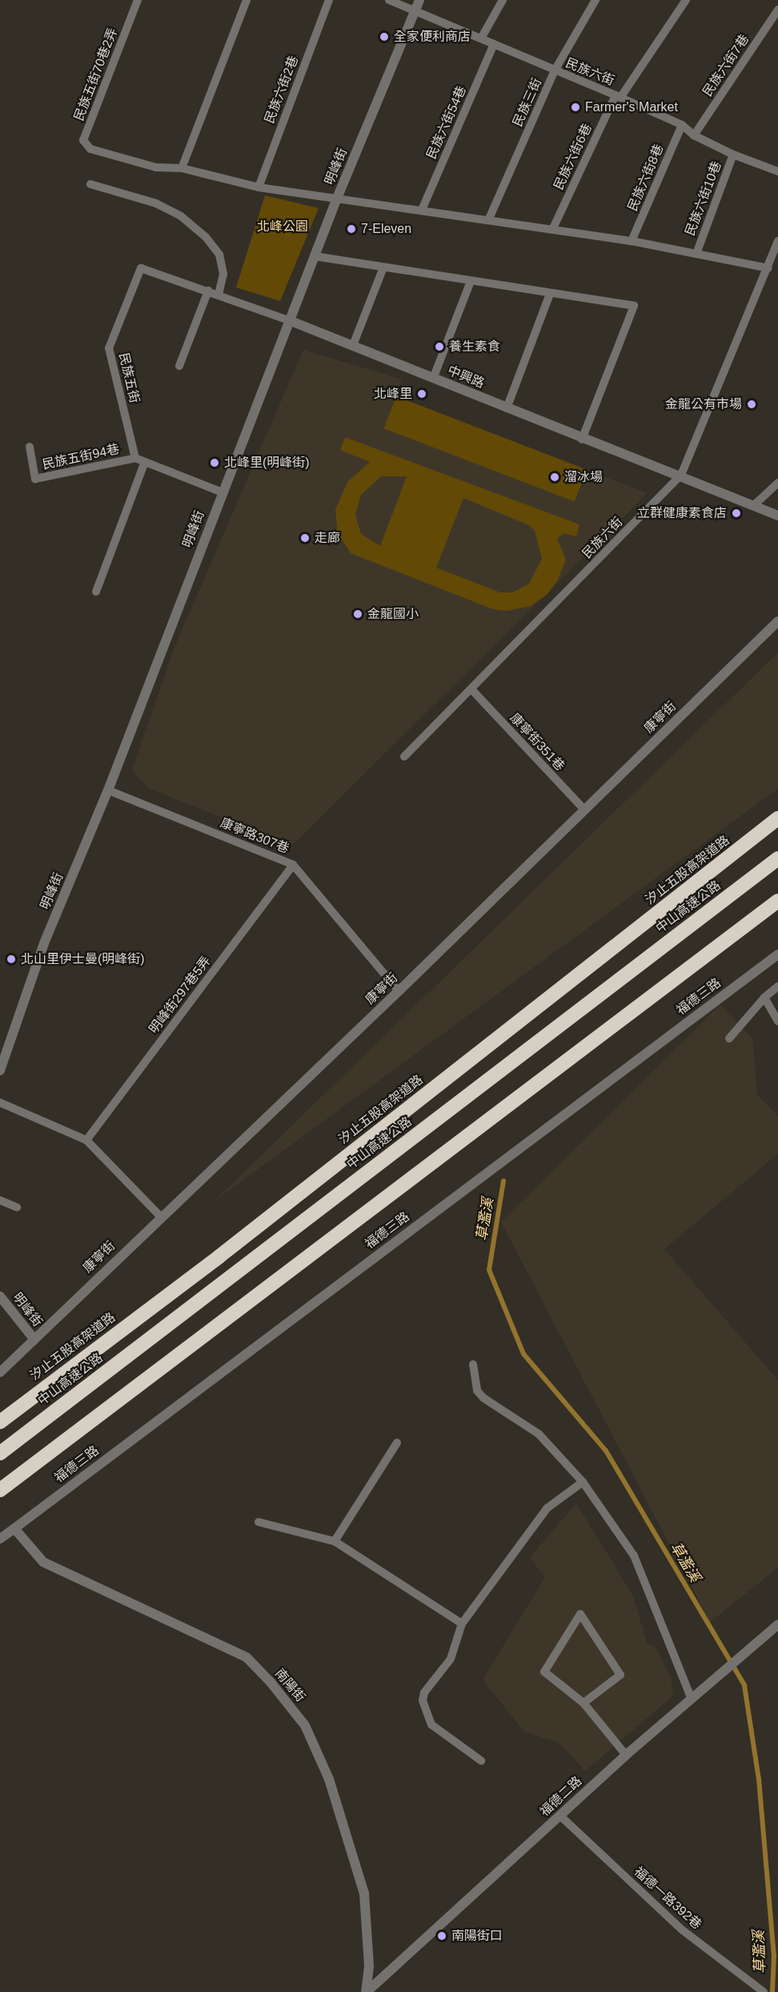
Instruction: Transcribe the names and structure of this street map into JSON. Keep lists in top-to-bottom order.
{
  "streets": {
    "highway": ["汐止五股高架道路", "中山高速公路"],
    "street": [
      "明峰街",
      "中興路",
      "康寧街",
      "福德三路",
      "南陽街",
      "福德二路"
    ],
    "lane": [
      "民族六街7巷",
      "民族六街",
      "民族五街70巷2弄",
      "民族六街2巷",
      "民族三街",
      "民族六街54巷",
      "民族六街6巷",
      "民族六街8巷",
      "民族六街10巷",
      "民族五街",
      "民族五街94巷",
      "康寧街351巷",
      "康寧路307巷",
      "明峰街297巷5弄",
      "福德一路392巷"
    ]
  },
  "crossings": [
    ["民族六街7巷", "民族六街"],
    ["民族六街", "民族三街"],
    ["民族六街", "民族六街54巷"],
    ["民族六街", "民族六街6巷"],
    ["民族六街", "明峰街"],
    ["民族六街", "民族六街8巷"],
    ["民族六街", "民族六街10巷"],
    ["民族六街", "中興路"],
    ["民族六街", "康寧街351巷"],
    ["明峰街", "中興路"],
    ["明峰街", "康寧街"],
    ["明峰街", "康寧路307巷"],
    ["中興路", "民族五街"],
    ["民族五街", "民族五街94巷"],
    ["康寧街", "康寧街351巷"],
    ["康寧街", "康寧路307巷"],
    ["康寧路307巷", "明峰街297巷5弄"],
    ["福德三路", "南陽街"],
    ["南陽街", "福德二路"],
    ["福德二路", "福德一路392巷"]
  ],
  "water": ["草濫溪"],
  "parks": ["北峰公園"],
  "places": [
    "全家便利商店",
    "Farmer's Market",
    "7-Eleven",
    "養生素食",
    "北峰里",
    "金龍公有市場",
    "北峰里(明峰街)",
    "溜冰場",
    "立群健康素食店",
    "走廊",
    "金龍國小",
    "北山里伊士曼(明峰街)",
    "南陽街口"
  ]
}
